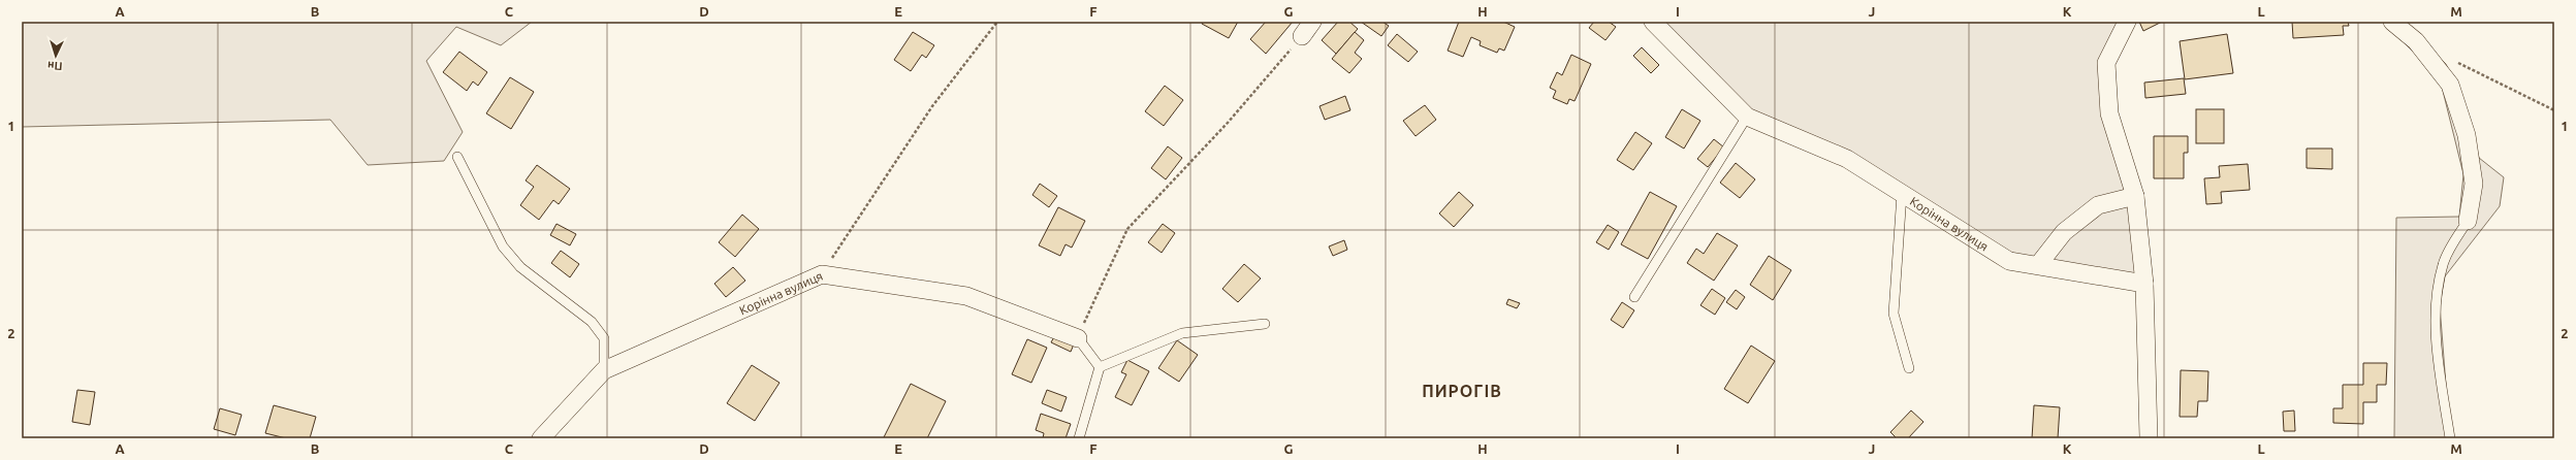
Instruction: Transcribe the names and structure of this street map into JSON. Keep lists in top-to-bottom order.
{
  "streets": {
    "street": ["Корінна вулиця"]
  },
  "districts": ["ПИРОГІВ"],
  "north": "bottom",
  "grid": {
    "columns": [
      "A",
      "B",
      "C",
      "D",
      "E",
      "F",
      "G",
      "H",
      "I",
      "J",
      "K",
      "L",
      "M"
    ],
    "rows": ["1", "2"]
  }
}
